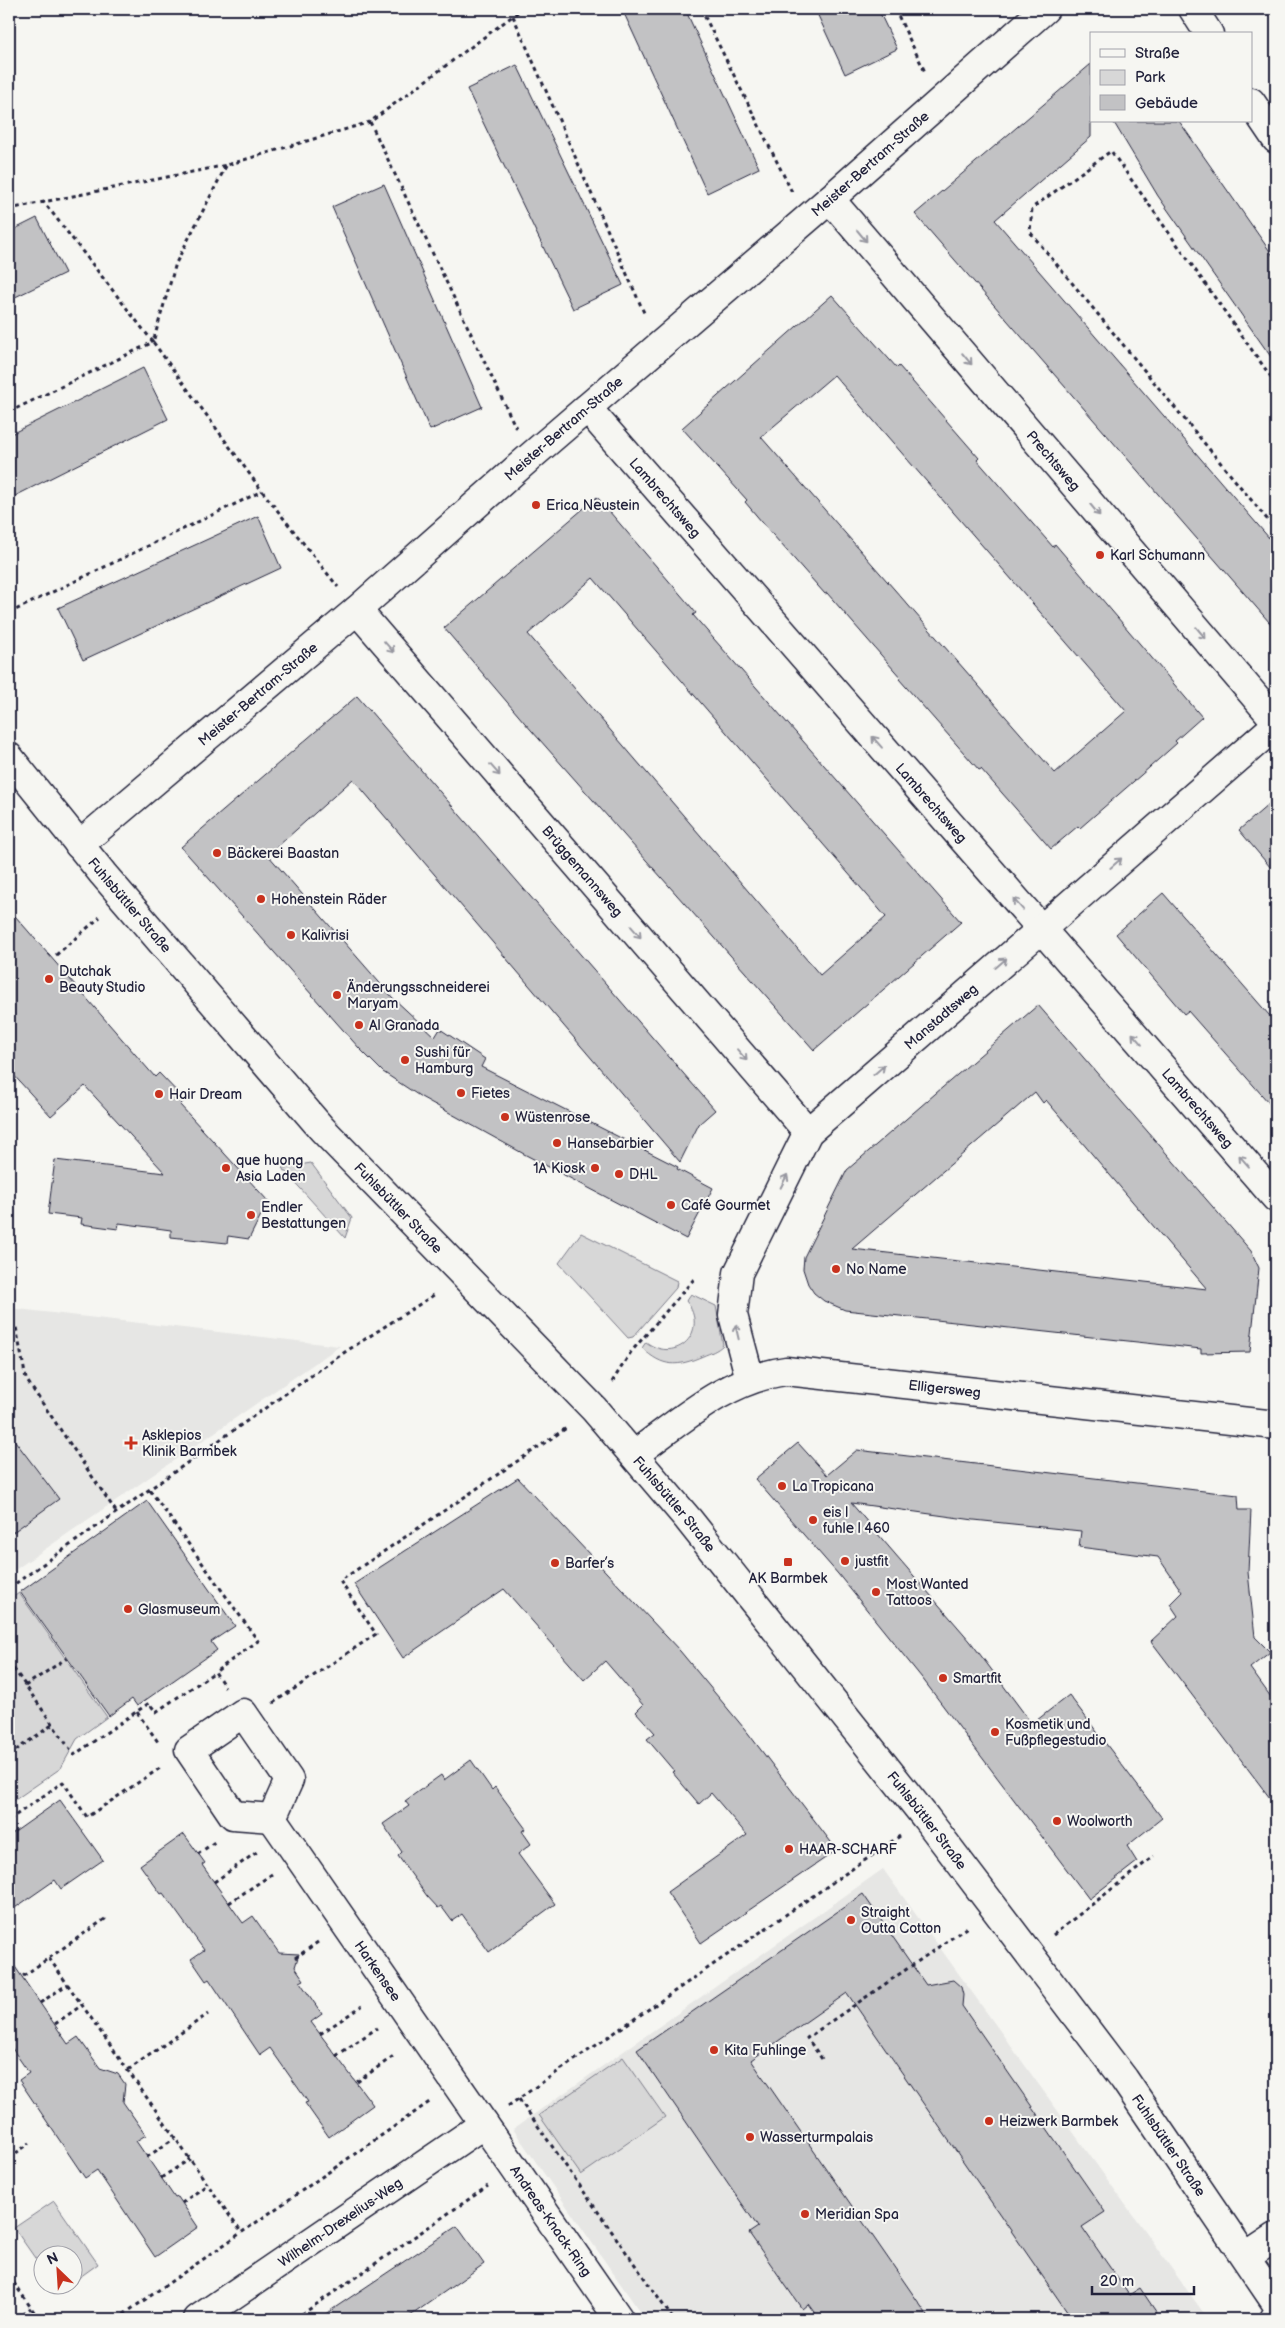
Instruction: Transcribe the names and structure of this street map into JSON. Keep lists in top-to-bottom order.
{
  "streets": {
    "street": [
      "Meister-Bertram-Straße",
      "Prechtsweg",
      "Lambrechtsweg",
      "Brüggemannsweg",
      "Fuhlsbüttler Straße",
      "Manstadtsweg",
      "Elligersweg",
      "Harkensee",
      "Wilhelm-Drexelius-Weg",
      "Andreas-Knack-Ring"
    ]
  },
  "crossings": [
    ["Meister-Bertram-Straße", "Prechtsweg"],
    ["Meister-Bertram-Straße", "Lambrechtsweg"],
    ["Meister-Bertram-Straße", "Brüggemannsweg"],
    ["Meister-Bertram-Straße", "Fuhlsbüttler Straße"],
    ["Prechtsweg", "Manstadtsweg"],
    ["Lambrechtsweg", "Manstadtsweg"],
    ["Brüggemannsweg", "Manstadtsweg"],
    ["Fuhlsbüttler Straße", "Elligersweg"],
    ["Manstadtsweg", "Elligersweg"],
    ["Harkensee", "Wilhelm-Drexelius-Weg"],
    ["Harkensee", "Andreas-Knack-Ring"],
    ["Wilhelm-Drexelius-Weg", "Andreas-Knack-Ring"]
  ],
  "one_way": [
    "Prechtsweg",
    "Lambrechtsweg",
    "Brüggemannsweg",
    "Manstadtsweg"
  ],
  "places": {
    "other": [
      "Erica Neustein",
      "Karl Schumann",
      "Bäckerei Baastan",
      "Hohenstein Räder",
      "Kalivrisi",
      "Dutchak Beauty Studio",
      "Änderungsschneiderei Maryam",
      "Al Granada",
      "Sushi für Hamburg",
      "Fietes",
      "Hair Dream",
      "Wüstenrose",
      "Hansebarbier",
      "que huong Asia Laden",
      "1A Kiosk",
      "DHL",
      "Café Gourmet",
      "Endler Bestattungen",
      "No Name",
      "La Tropicana",
      "eis | fuhle | 460",
      "justfit",
      "Barfer’s",
      "Most Wanted Tattoos",
      "Glasmuseum",
      "Smartfit",
      "Kosmetik und Fußpflegestudio",
      "Woolworth",
      "HAAR-SCHARF",
      "Straight Outta Cotton",
      "Kita Fuhlinge",
      "Heizwerk Barmbek",
      "Wasserturmpalais",
      "Meridian Spa"
    ],
    "health": ["Asklepios Klinik Barmbek"],
    "transit": ["AK Barmbek"]
  },
  "legend": ["Straße", "Park", "Gebäude"],
  "scale_bar": "20 m",
  "north": "top left"
}
